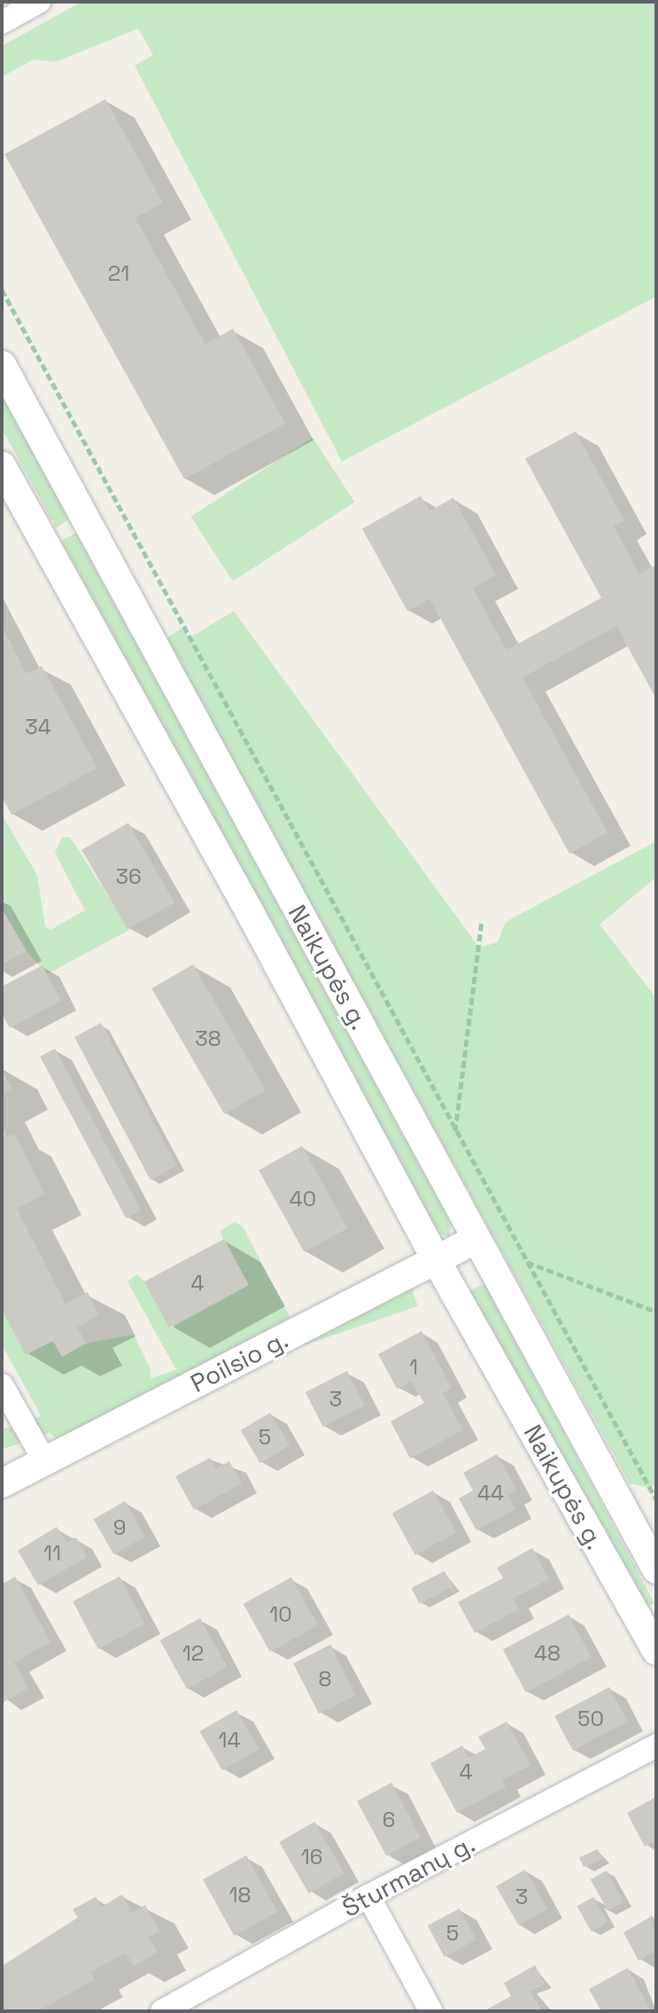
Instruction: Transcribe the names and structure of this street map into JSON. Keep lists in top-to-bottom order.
{
  "streets": {
    "street": ["Naikupės g.", "Poilsio g.", "Šturmanų g."]
  },
  "crossings": [
    ["Naikupės g.", "Poilsio g."]
  ],
  "house_numbers": [
    "21",
    "34",
    "36",
    "38",
    "40",
    "4",
    "1",
    "3",
    "5",
    "44",
    "9",
    "11",
    "10",
    "12",
    "48",
    "8",
    "50",
    "14",
    "4",
    "6",
    "16",
    "18",
    "3",
    "5"
  ]
}
